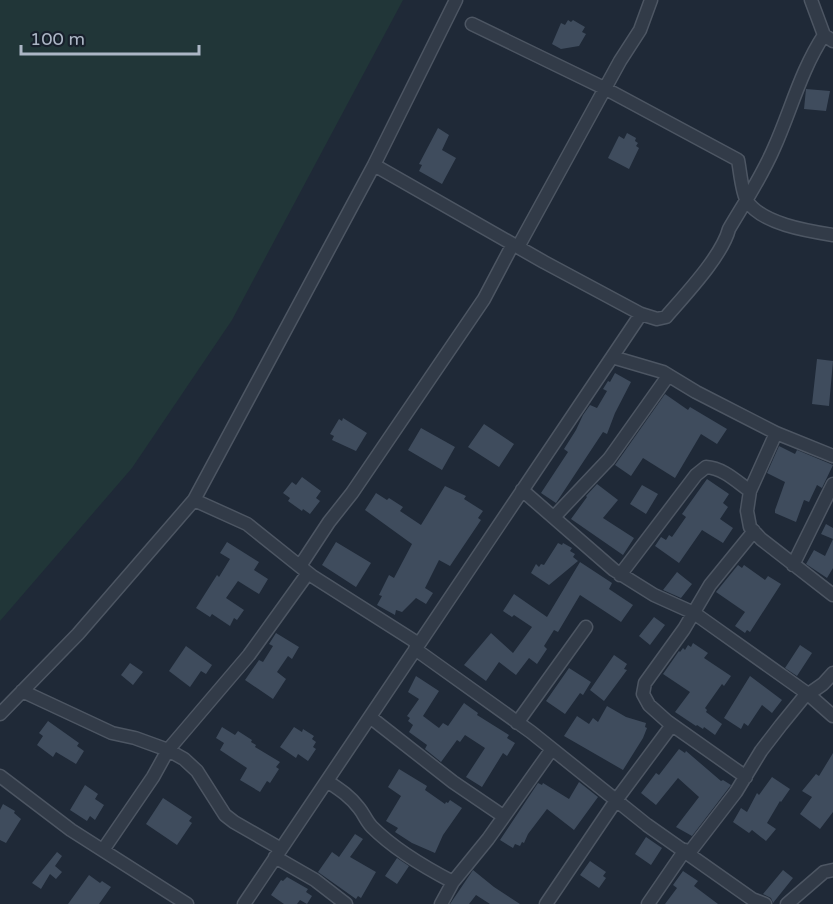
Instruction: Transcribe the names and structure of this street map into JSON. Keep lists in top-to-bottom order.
{
  "scale_bar": "100 m"
}
